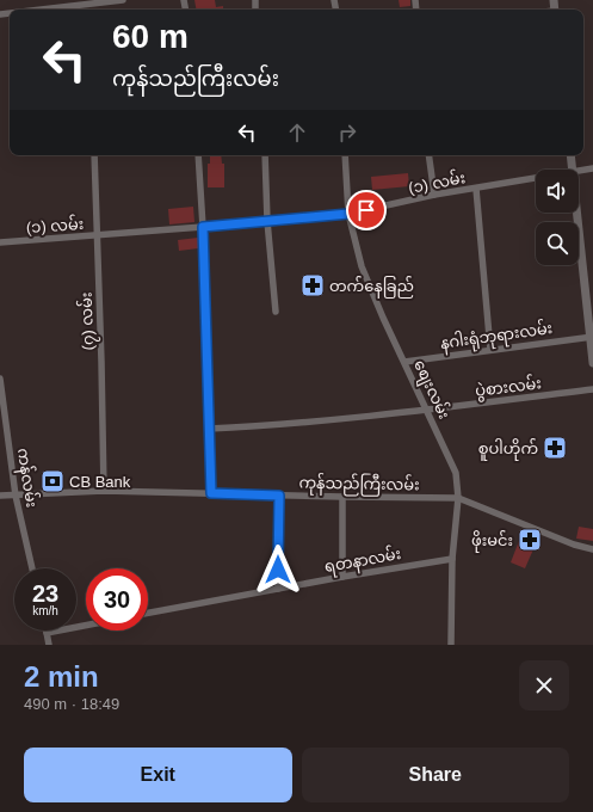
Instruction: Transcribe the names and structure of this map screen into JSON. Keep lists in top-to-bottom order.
{
  "streets": {
    "street": [
      "(၁) လမ်း",
      "(၇) လမ်း",
      "နဂါးရုံဘုရားလမ်း",
      "ပွဲစားလမ်း",
      "စျေးလမ်း",
      "ကန်လမ်း",
      "ကုန်သည်ကြီးလမ်း",
      "ရတနာလမ်း"
    ]
  },
  "crossings": [
    ["(၁) လမ်း", "(၇) လမ်း"],
    ["(၁) လမ်း", "စျေးလမ်း"],
    ["(၇) လမ်း", "ကုန်သည်ကြီးလမ်း"],
    ["နဂါးရုံဘုရားလမ်း", "စျေးလမ်း"],
    ["ပွဲစားလမ်း", "စျေးလမ်း"],
    ["စျေးလမ်း", "ကုန်သည်ကြီးလမ်း"],
    ["စျေးလမ်း", "ရတနာလမ်း"],
    ["ကန်လမ်း", "ကုန်သည်ကြီးလမ်း"]
  ],
  "places": {
    "pharmacy": ["တက်နေခြည်", "စူပါဟိုက်", "ဖိုးမင်း"],
    "bank": ["CB Bank"]
  },
  "page": {
    "turn": ["60 m", "ကုန်သည်ကြီးလမ်း"],
    "speed": "23 km/h",
    "limit": "30",
    "heading": ["2 min", "490 m · 18:49"],
    "buttons": ["Exit", "Share"]
  }
}
